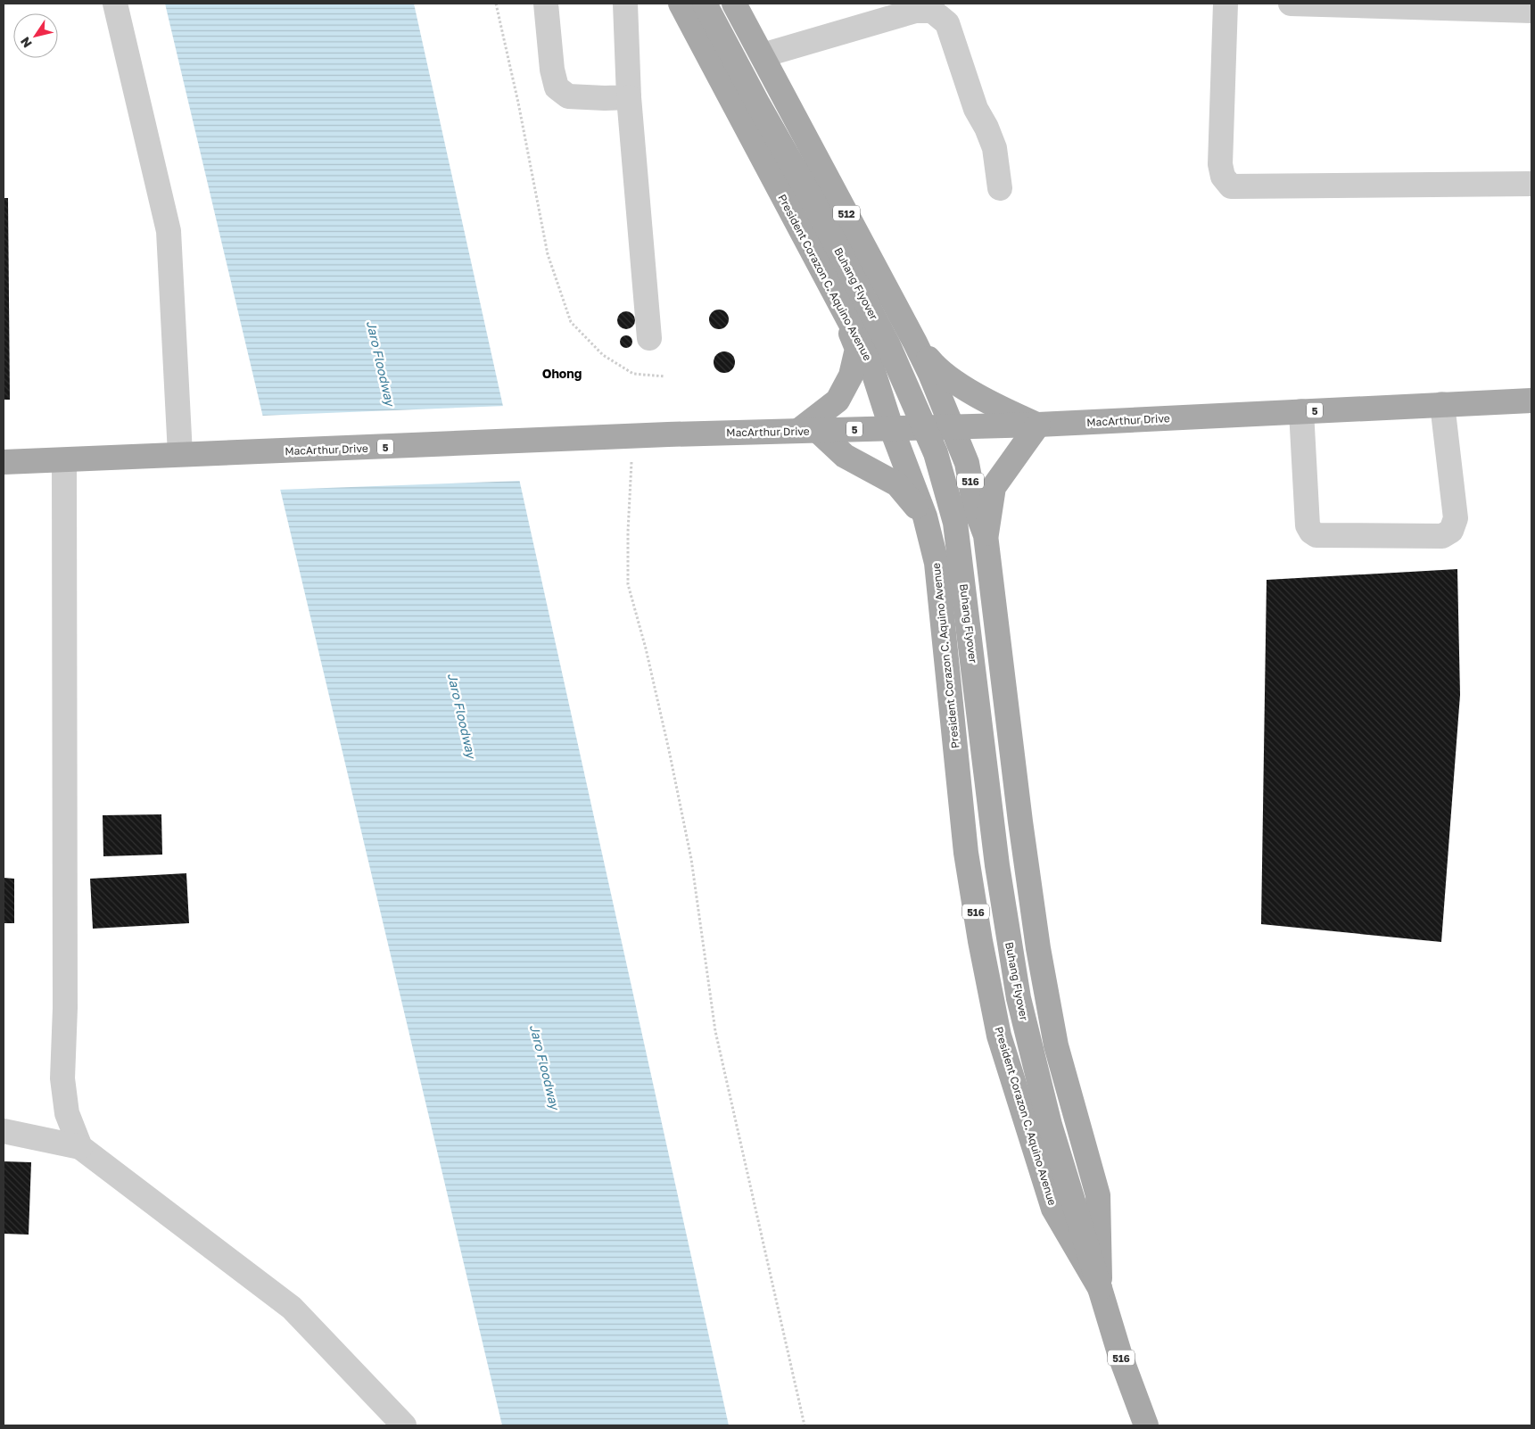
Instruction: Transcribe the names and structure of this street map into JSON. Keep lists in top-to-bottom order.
{
  "streets": {
    "main road": [
      "512",
      "President Corazon C. Aquino Avenue",
      "Buhang Flyover",
      "5",
      "MacArthur Drive",
      "516"
    ]
  },
  "crossings": [
    ["President Corazon C. Aquino Avenue", "Buhang Flyover"],
    ["President Corazon C. Aquino Avenue", "MacArthur Drive"]
  ],
  "districts": ["Ohong"],
  "water": ["Jaro Floodway"],
  "north": "bottom left"
}
